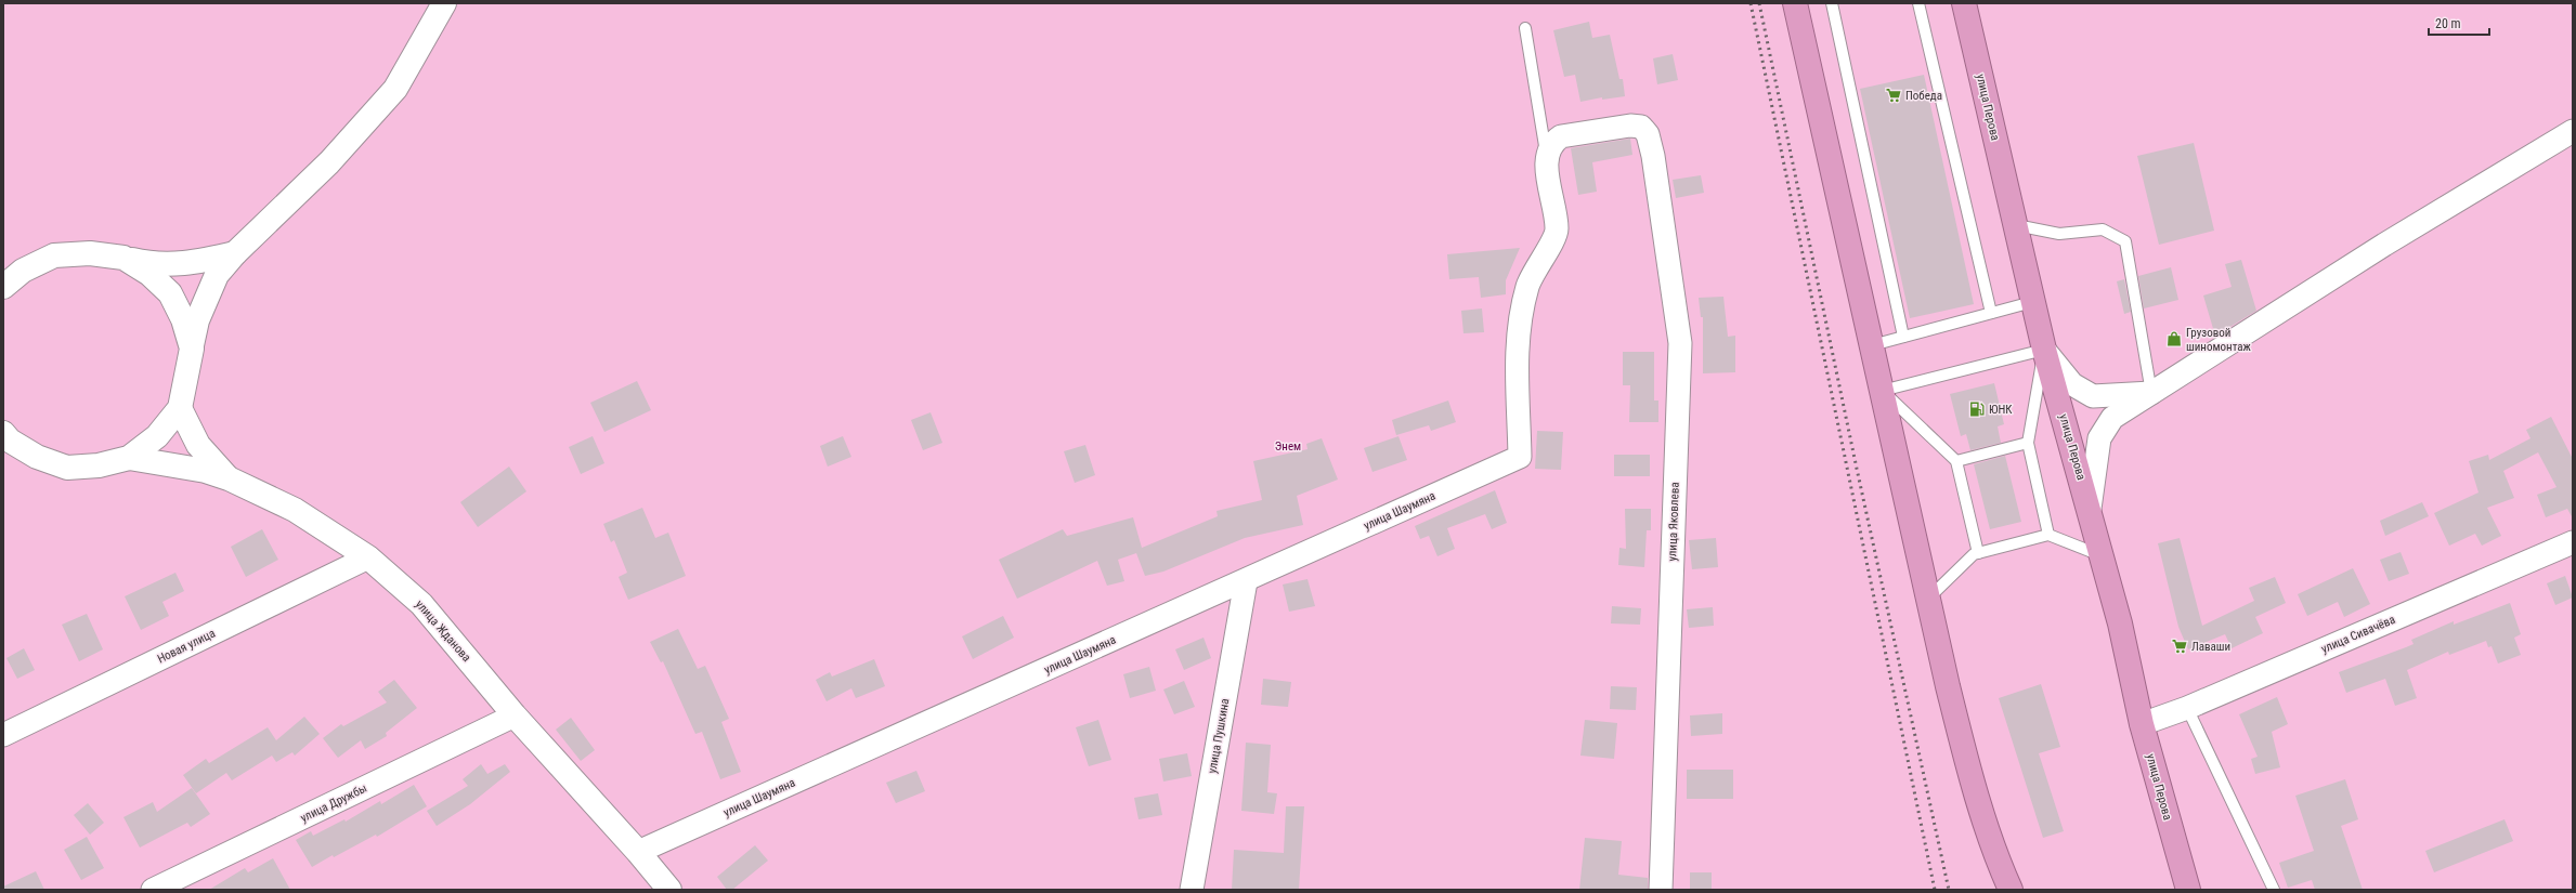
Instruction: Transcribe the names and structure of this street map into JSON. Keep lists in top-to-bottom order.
{
  "streets": {
    "highway": ["улица Перова"],
    "street": [
      "улица Шаумяна",
      "улица Яковлева",
      "улица Жданова",
      "улица Сивачёва",
      "Новая улица",
      "улица Пушкина",
      "улица Дружбы"
    ]
  },
  "crossings": [
    ["улица Перова", "улица Сивачёва"],
    ["улица Шаумяна", "улица Яковлева"],
    ["улица Шаумяна", "улица Жданова"],
    ["улица Шаумяна", "улица Пушкина"],
    ["улица Жданова", "Новая улица"],
    ["улица Жданова", "улица Дружбы"]
  ],
  "parks": ["Энем"],
  "places": {
    "supermarket": ["Победа", "Лаваши"],
    "shop": ["Грузовой шиномонтаж"],
    "fuel station": ["ЮНК"]
  },
  "scale_bar": "20 m"
}
